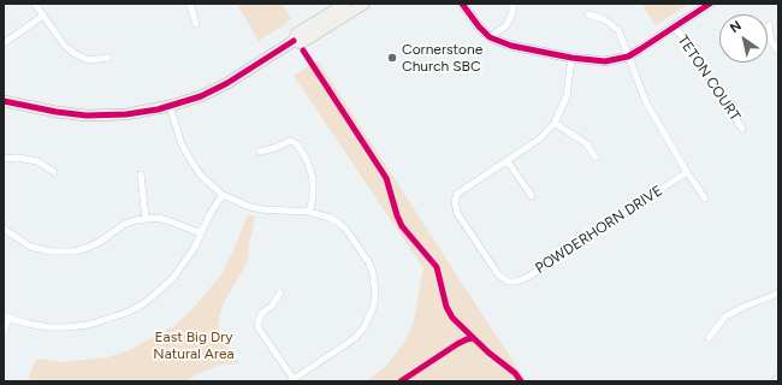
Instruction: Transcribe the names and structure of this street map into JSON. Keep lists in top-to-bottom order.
{
  "streets": {
    "street": ["TETON COURT", "POWDERHORN DRIVE"]
  },
  "parks": ["East Big Dry Natural Area"],
  "places": ["Cornerstone Church SBC"],
  "north": "top left"
}
